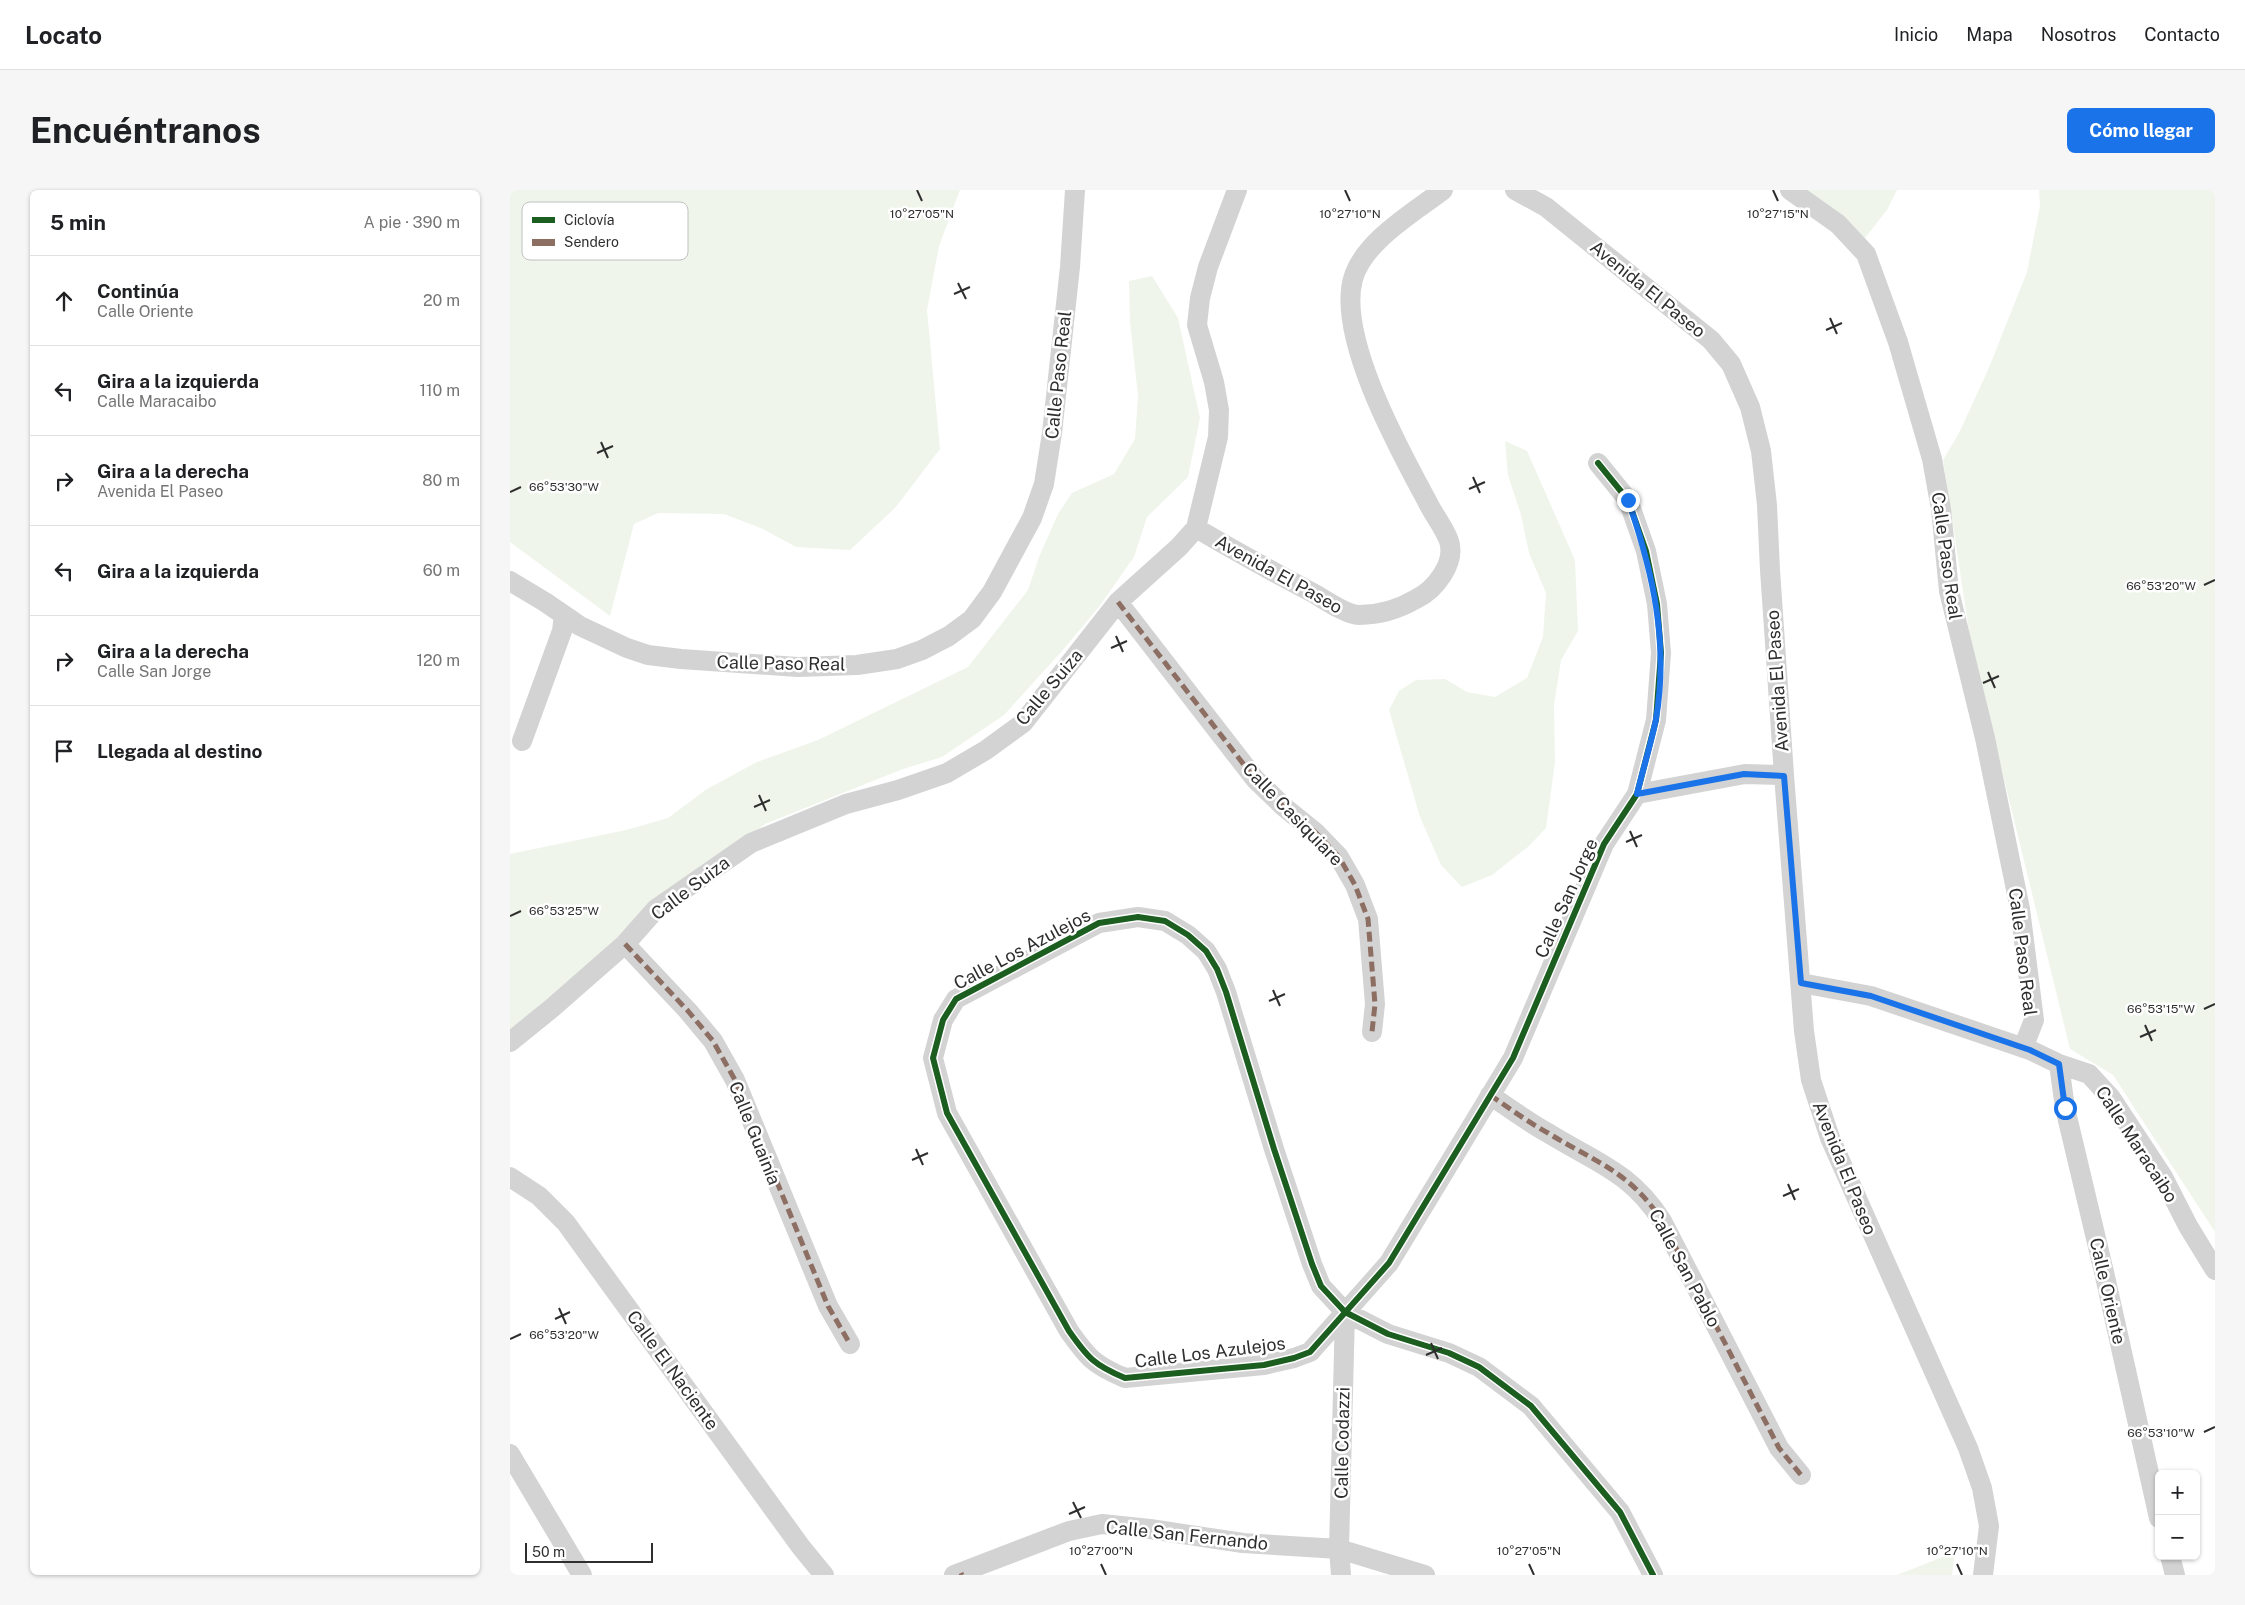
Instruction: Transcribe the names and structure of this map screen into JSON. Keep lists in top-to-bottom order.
{
  "streets": {
    "street": [
      "Avenida El Paseo",
      "Calle Paso Real",
      "Calle Suiza",
      "Calle Casiquiare",
      "Calle San Jorge",
      "Calle Los Azulejos",
      "Calle Guainía",
      "Calle Maracaibo",
      "Calle San Pablo",
      "Calle Oriente",
      "Calle El Naciente",
      "Calle Codazzi",
      "Calle San Fernando"
    ]
  },
  "crossings": [
    ["Avenida El Paseo", "Calle Suiza"],
    ["Avenida El Paseo", "Calle Maracaibo"],
    ["Calle Paso Real", "Calle Maracaibo"],
    ["Calle Suiza", "Calle Casiquiare"],
    ["Calle Suiza", "Calle Guainía"],
    ["Calle San Jorge", "Calle Los Azulejos"],
    ["Calle San Jorge", "Calle San Pablo"],
    ["Calle San Jorge", "Calle Codazzi"],
    ["Calle Los Azulejos", "Calle Codazzi"],
    ["Calle Maracaibo", "Calle Oriente"],
    ["Calle Codazzi", "Calle San Fernando"]
  ],
  "legend": ["Ciclovía", "Sendero"],
  "scale_bar": "50 m",
  "page": {
    "header": "Locato",
    "nav": [
      "Inicio",
      "Mapa",
      "Nosotros",
      "Contacto"
    ],
    "buttons": "Cómo llegar",
    "title": "Encuéntranos",
    "heading": ["5 min", "A pie · 390 m"],
    "list": [
      ["Continúa", "Calle Oriente", "20 m"],
      ["Gira a la izquierda", "Calle Maracaibo", "110 m"],
      ["Gira a la derecha", "Avenida El Paseo", "80 m"],
      ["Gira a la izquierda", "60 m"],
      ["Gira a la derecha", "Calle San Jorge", "120 m"],
      "Llegada al destino"
    ],
    "map_buttons": ["+", "−"],
    "scale": "50 m"
  },
  "coordinates": [
    "10°27'05\"N",
    "10°27'10\"N",
    "10°27'15\"N",
    "66°53'30\"W",
    "66°53'20\"W",
    "66°53'25\"W",
    "66°53'15\"W",
    "66°53'10\"W",
    "10°27'00\"N"
  ]
}
